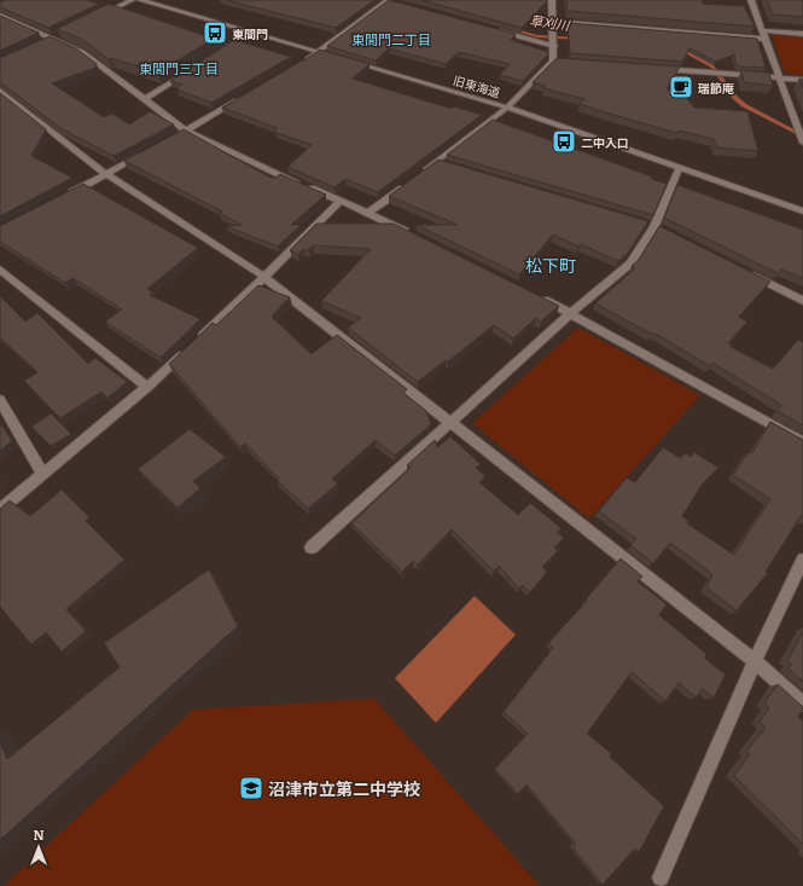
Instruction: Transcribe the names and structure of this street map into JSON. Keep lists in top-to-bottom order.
{
  "streets": {
    "street": ["旧東海道"]
  },
  "districts": ["東間門二丁目", "東間門三丁目", "松下町"],
  "water": ["草刈川"],
  "places": {
    "bus stop": ["東間門", "二中入口"],
    "cafe": ["瑞節庵"],
    "school or university": ["沼津市立第二中学校"]
  },
  "north": "top"
}
